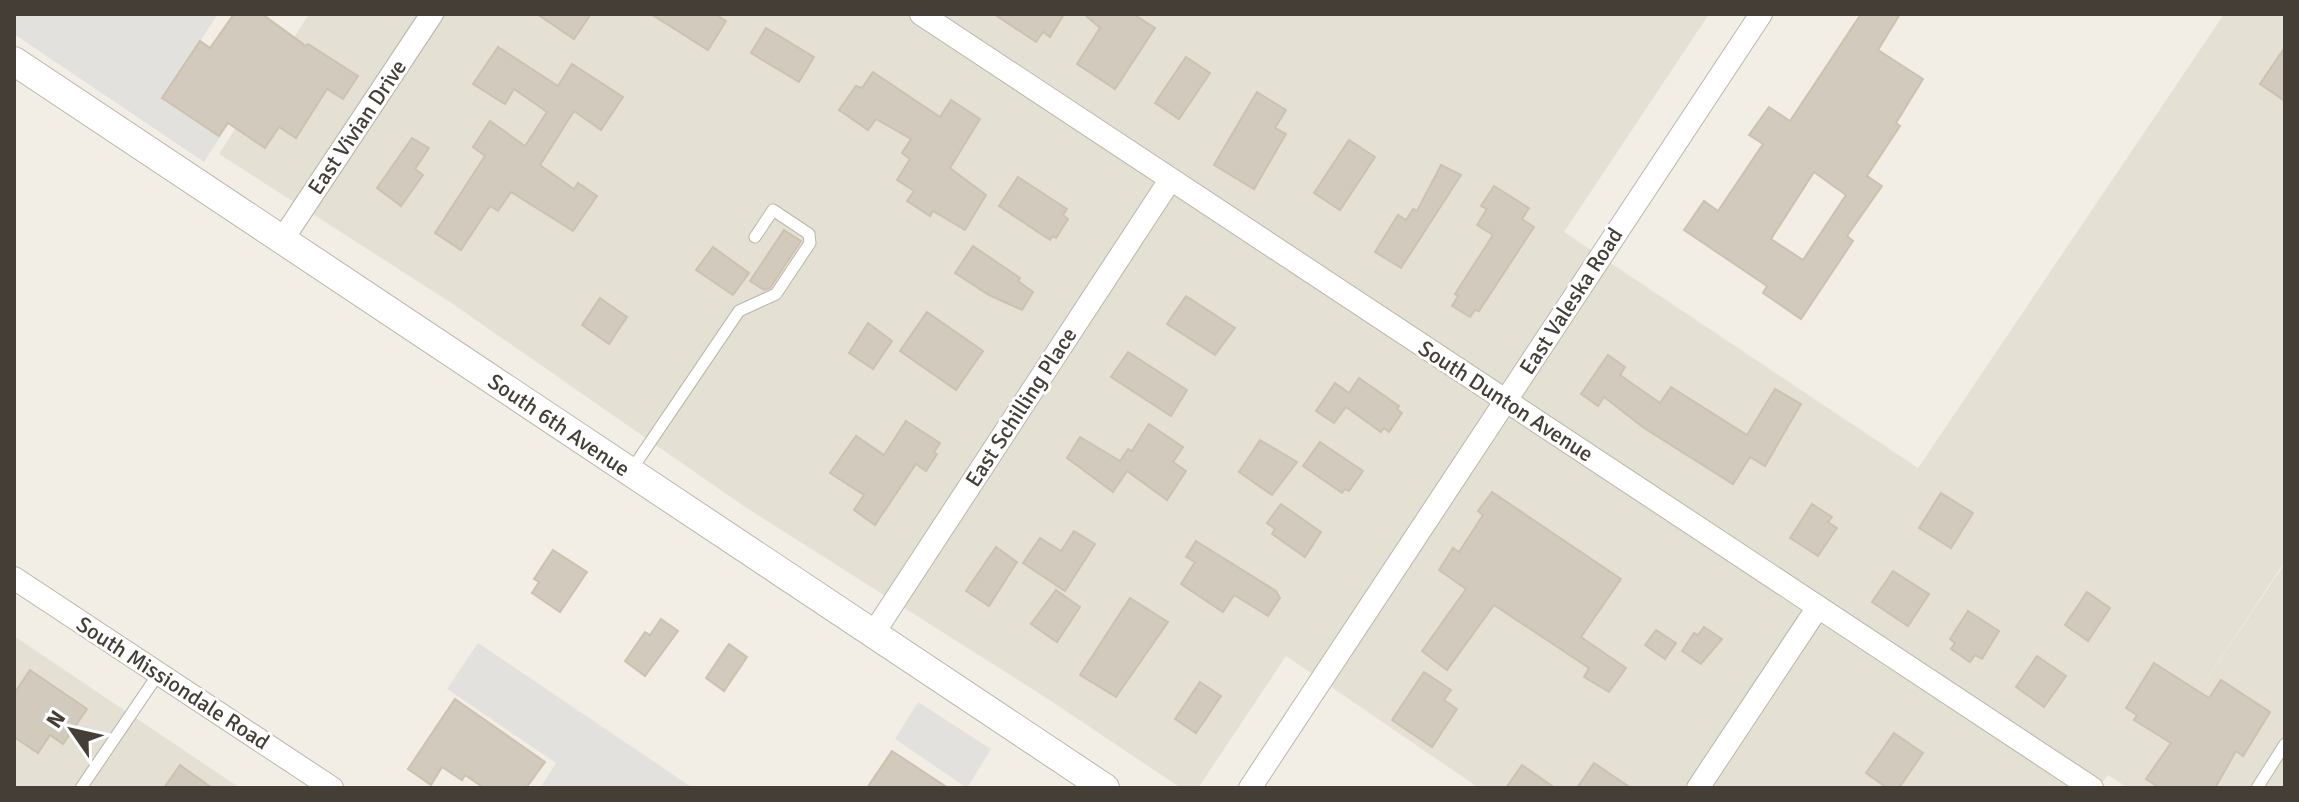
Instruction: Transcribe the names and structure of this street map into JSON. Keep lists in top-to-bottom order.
{
  "streets": {
    "street": [
      "East Vivian Drive",
      "East Valeska Road",
      "South Dunton Avenue",
      "East Schilling Place",
      "South 6th Avenue",
      "South Missiondale Road"
    ]
  },
  "crossings": [
    ["East Vivian Drive", "South 6th Avenue"],
    ["East Valeska Road", "South Dunton Avenue"],
    ["South Dunton Avenue", "East Schilling Place"],
    ["East Schilling Place", "South 6th Avenue"]
  ],
  "north": "top left"
}
